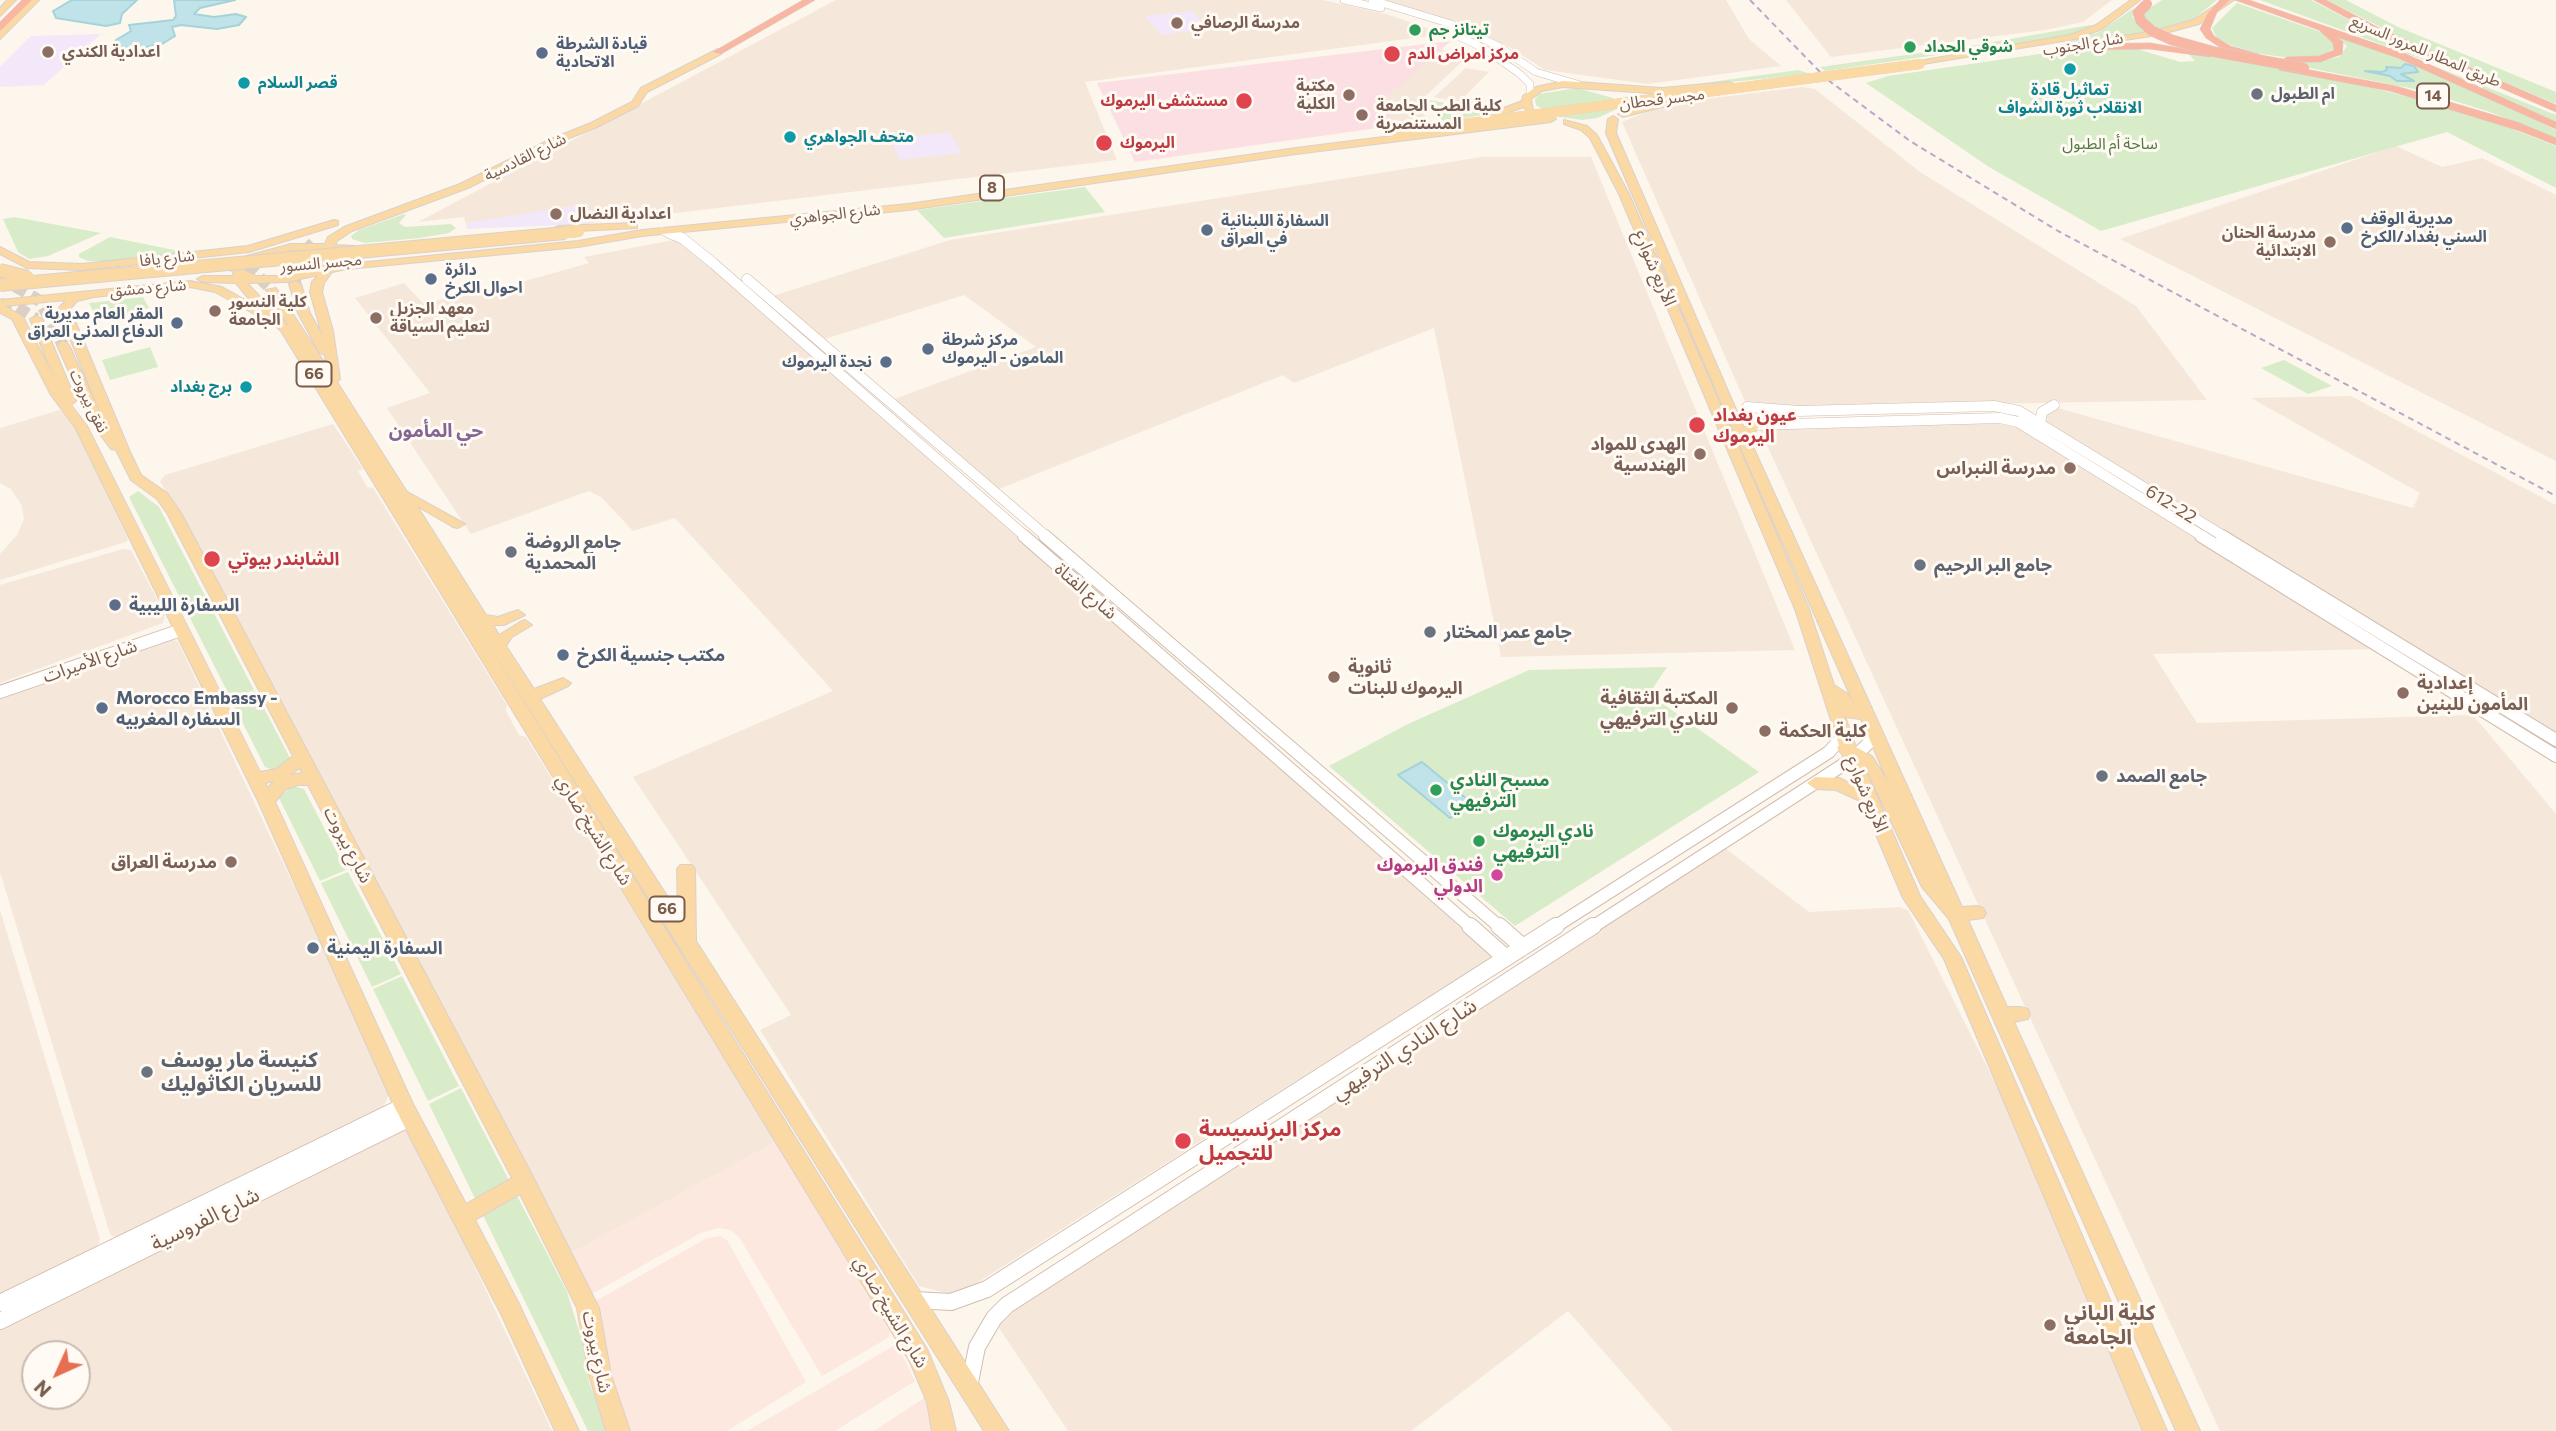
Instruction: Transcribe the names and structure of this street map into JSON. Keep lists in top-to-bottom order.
{
  "streets": {
    "highway": ["طريق المطار للمرور السريع", "14"],
    "main road": [
      "شارع الجنوب",
      "مجسر قحطان",
      "شارع القادسية",
      "8",
      "شارع الجواهري",
      "شارع يافا",
      "مجسر النسور",
      "الأربع شوارع",
      "شارع دمشق",
      "66",
      "نفق بيروت",
      "شارع الشيخ ضاري",
      "شارع بيروت"
    ],
    "street": [
      "612-22",
      "شارع الفتاة",
      "شارع الأميرات",
      "شارع النادي الترفيهي",
      "شارع الفروسية"
    ]
  },
  "crossings": [
    ["شارع الجنوب", "14"],
    ["شارع الجنوب", "مجسر قحطان"],
    ["مجسر قحطان", "8"],
    ["مجسر قحطان", "شارع الجواهري"],
    ["شارع القادسية", "شارع الجواهري"],
    ["شارع القادسية", "شارع يافا"],
    ["8", "شارع الجواهري"],
    ["8", "الأربع شوارع"],
    ["شارع الجواهري", "مجسر النسور"],
    ["شارع الجواهري", "شارع الفتاة"],
    ["شارع الجواهري", "شارع الشيخ ضاري"],
    ["مجسر النسور", "شارع دمشق"],
    ["الأربع شوارع", "612-22"],
    ["الأربع شوارع", "شارع النادي الترفيهي"],
    ["شارع دمشق", "شارع الشيخ ضاري"],
    ["نفق بيروت", "شارع بيروت"],
    ["شارع الفتاة", "شارع النادي الترفيهي"],
    ["شارع الشيخ ضاري", "شارع النادي الترفيهي"]
  ],
  "districts": ["حي المأمون"],
  "parks": ["ساحة أم الطبول"],
  "places": [
    "مدرسة الرصافي",
    "تيتانز جم",
    "شوقي الحداد",
    "اعدادية الكندي",
    "قيادة الشرطة الاتحادية",
    "مركز امراض الدم",
    "تماثيل قادة الانقلاب ثورة الشواف",
    "قصر السلام",
    "ام الطبول",
    "مكتبة الكلية",
    "مستشفى اليرموك",
    "كلية الطب الجامعة المستنصرية",
    "متحف الجواهري",
    "اليرموك",
    "اعدادية النضال",
    "مديرية الوقف السني بغداد/الكرخ",
    "السفارة اللبنانية في العراق",
    "مدرسة الحنان الابتدائية",
    "دائرة احوال الكرخ",
    "كلية النسور الجامعة",
    "معهد الجزيل لتعليم السياقة",
    "المقر العام مديرية الدفاع المدني العراق",
    "مركز شرطة المامون - اليرموك",
    "نجدة اليرموك",
    "برج بغداد",
    "عيون بغداد اليرموك",
    "الهدى للمواد الهندسية",
    "مدرسة النبراس",
    "جامع الروضة المحمدية",
    "الشابندر بيوتي",
    "جامع البر الرحيم",
    "السفارة الليبية",
    "جامع عمر المختار",
    "مكتب جنسية الكرخ",
    "ثانوية اليرموك للبنات",
    "إعدادية المأمون للبنين",
    "Morocco Embassy - السفاره المغربيه",
    "المكتبة الثقافية للنادي الترفيهي",
    "كلية الحكمة",
    "جامع الصمد",
    "مسبح النادي الترفيهي",
    "نادي اليرموك الترفيهي",
    "مدرسة العراق",
    "فندق اليرموك الدولي",
    "السفارة اليمنية",
    "كنيسة مار يوسف للسريان الكاثوليك",
    "مركز البرنسيسة للتجميل",
    "كلية الباني الجامعة"
  ],
  "north": "bottom left"
}
